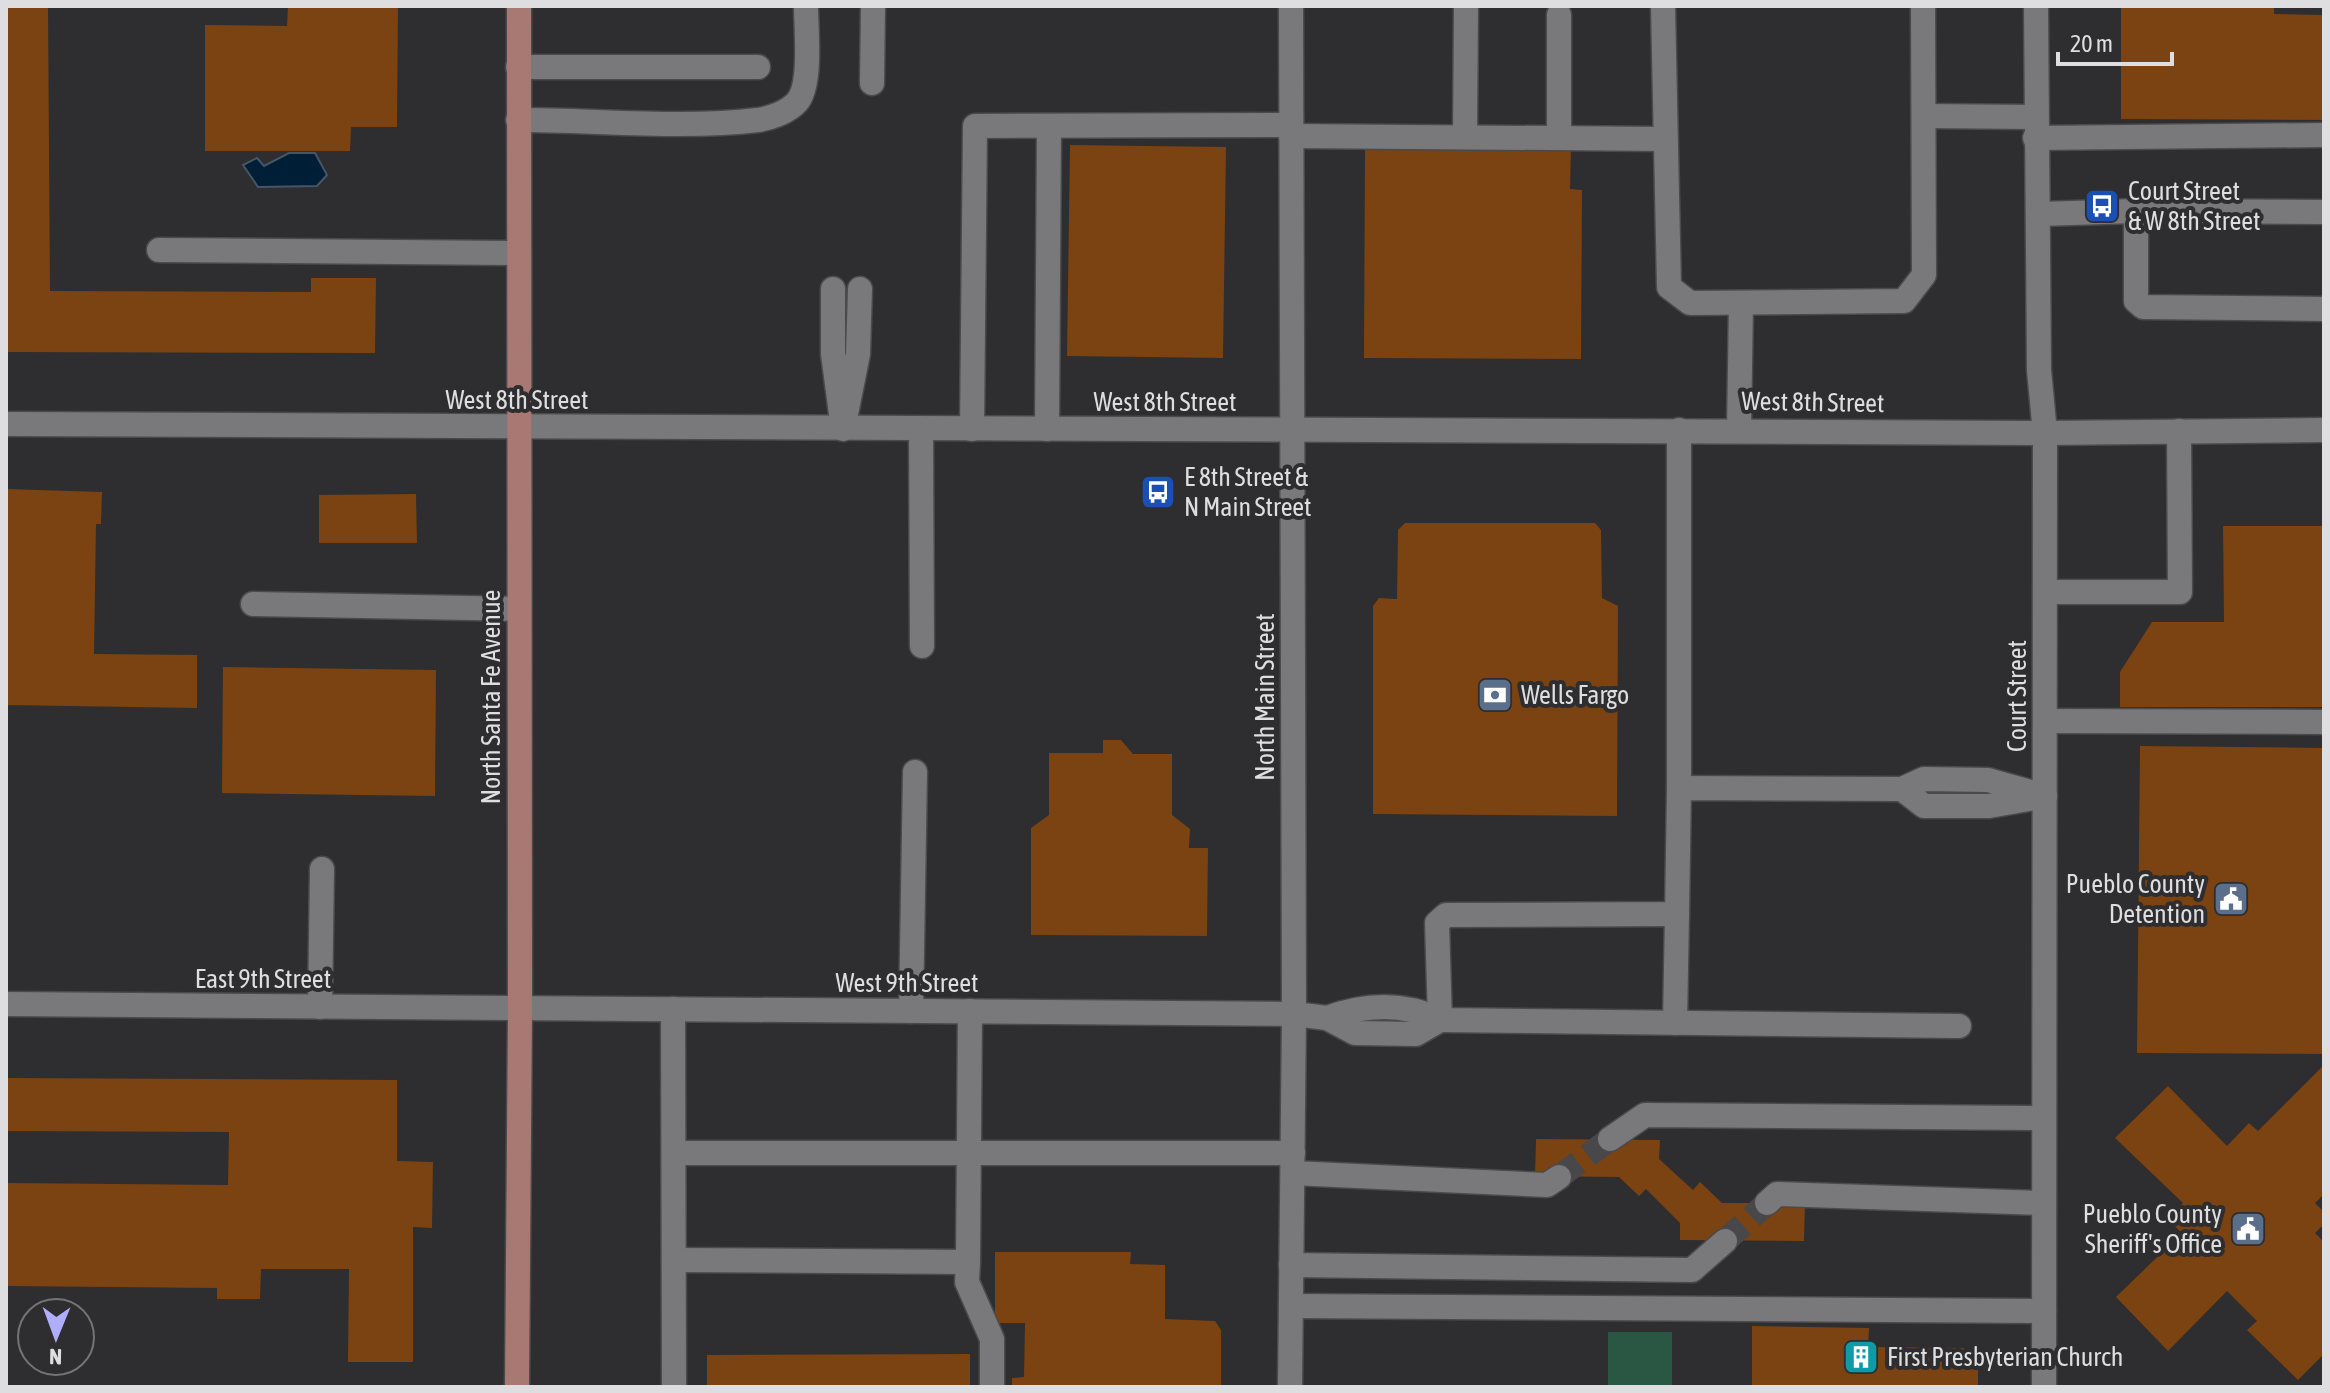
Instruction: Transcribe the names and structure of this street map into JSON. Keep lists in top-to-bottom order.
{
  "streets": {
    "main road": ["North Santa Fe Avenue"],
    "street": [
      "West 8th Street",
      "Court Street",
      "North Main Street",
      "East 9th Street",
      "West 9th Street"
    ]
  },
  "crossings": [
    ["West 8th Street", "Court Street"],
    ["West 8th Street", "North Santa Fe Avenue"],
    ["West 8th Street", "North Main Street"],
    ["North Santa Fe Avenue", "East 9th Street"],
    ["North Santa Fe Avenue", "West 9th Street"],
    ["North Main Street", "West 9th Street"],
    ["East 9th Street", "West 9th Street"]
  ],
  "places": {
    "bus stop": ["Court Street & W 8th Street", "E 8th Street & N Main Street"],
    "bank": ["Wells Fargo"],
    "public building": ["Pueblo County Detention", "Pueblo County Sheriff's Office"],
    "building": ["First Presbyterian Church"]
  },
  "scale_bar": "20 m",
  "north": "bottom"
}
